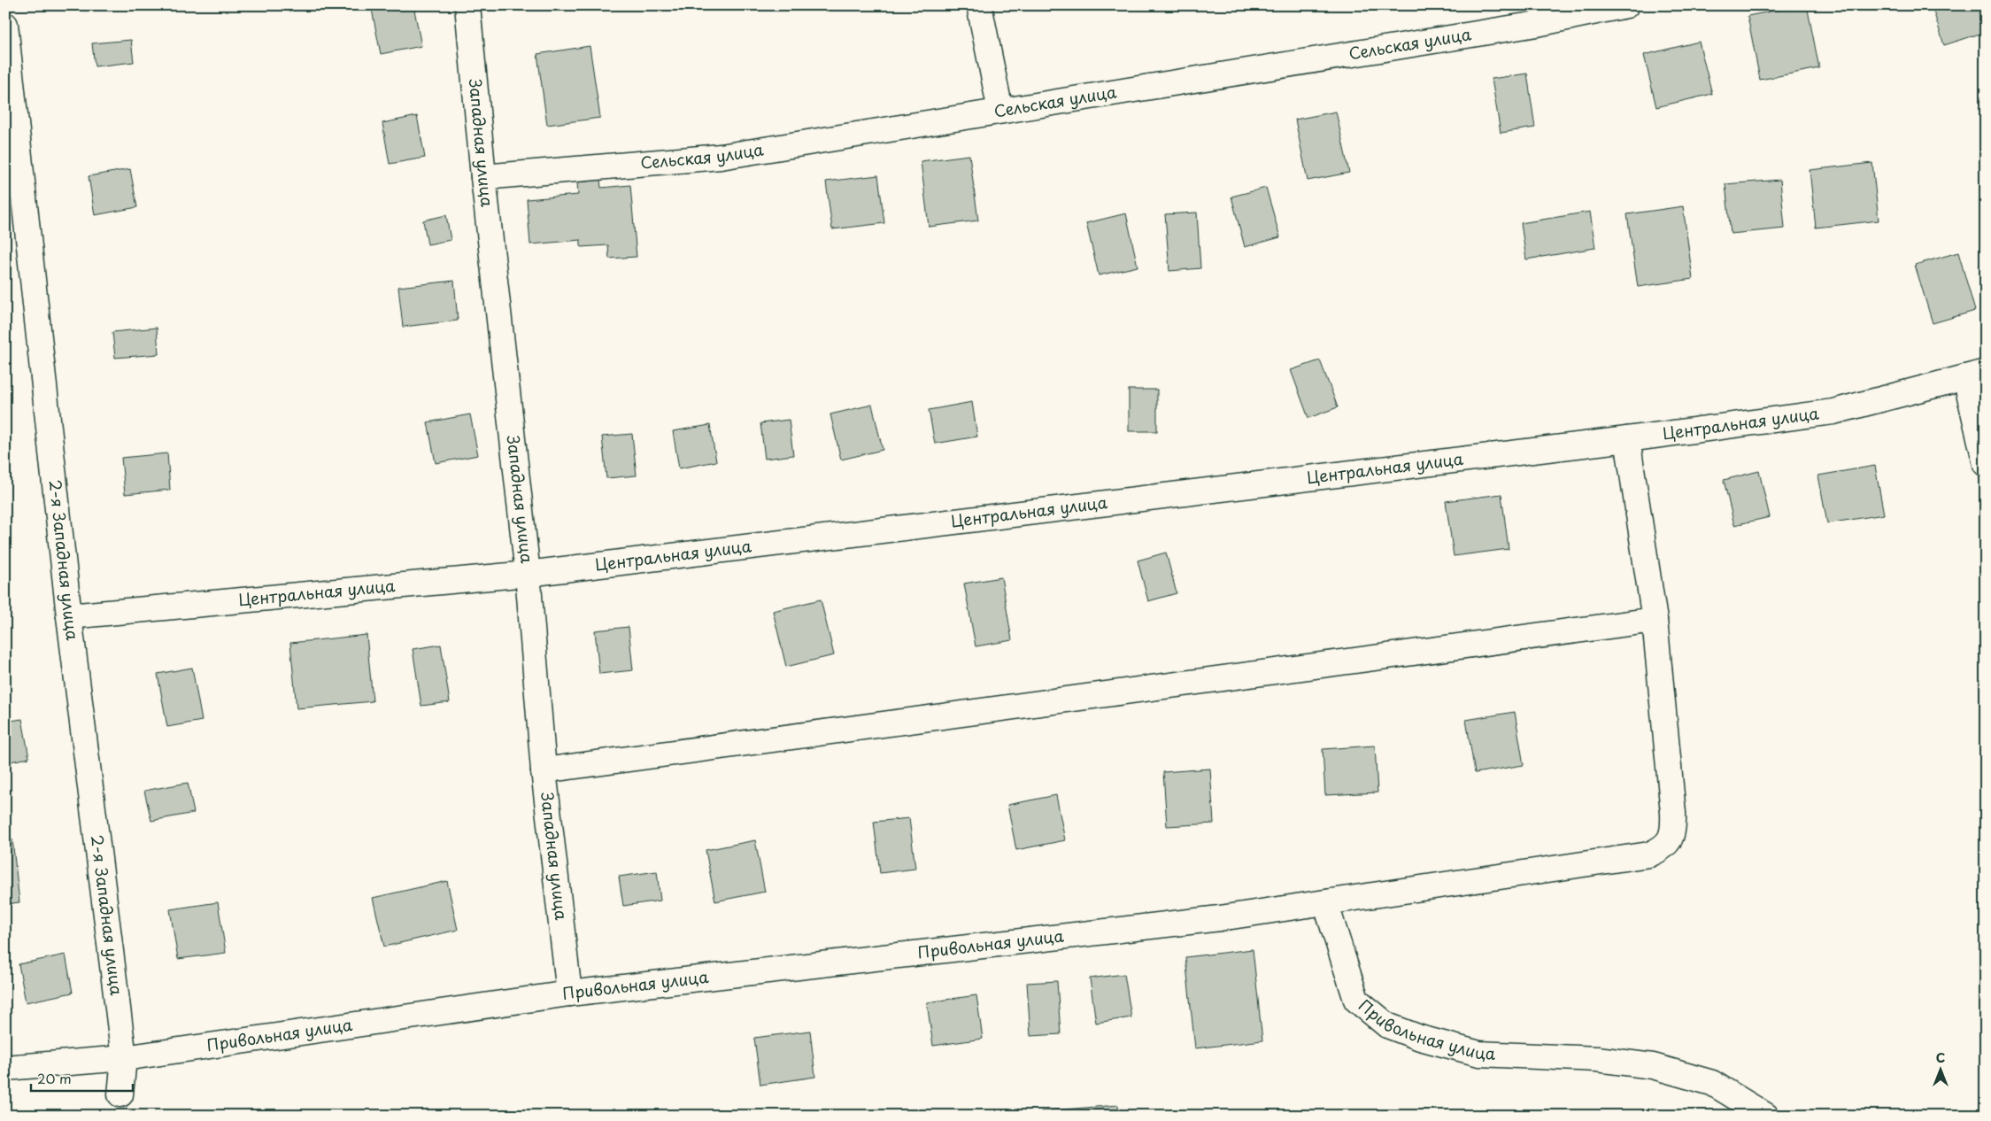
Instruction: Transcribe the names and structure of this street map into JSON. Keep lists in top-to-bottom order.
{
  "streets": {
    "street": [
      "Сельская улица",
      "Западная улица",
      "Центральная улица",
      "2-я Западная улица",
      "Привольная улица"
    ]
  },
  "crossings": [
    ["Сельская улица", "Западная улица"],
    ["Западная улица", "Центральная улица"],
    ["Западная улица", "Привольная улица"],
    ["Центральная улица", "2-я Западная улица"],
    ["2-я Западная улица", "Привольная улица"]
  ],
  "scale_bar": "20 m",
  "north": "top"
}
